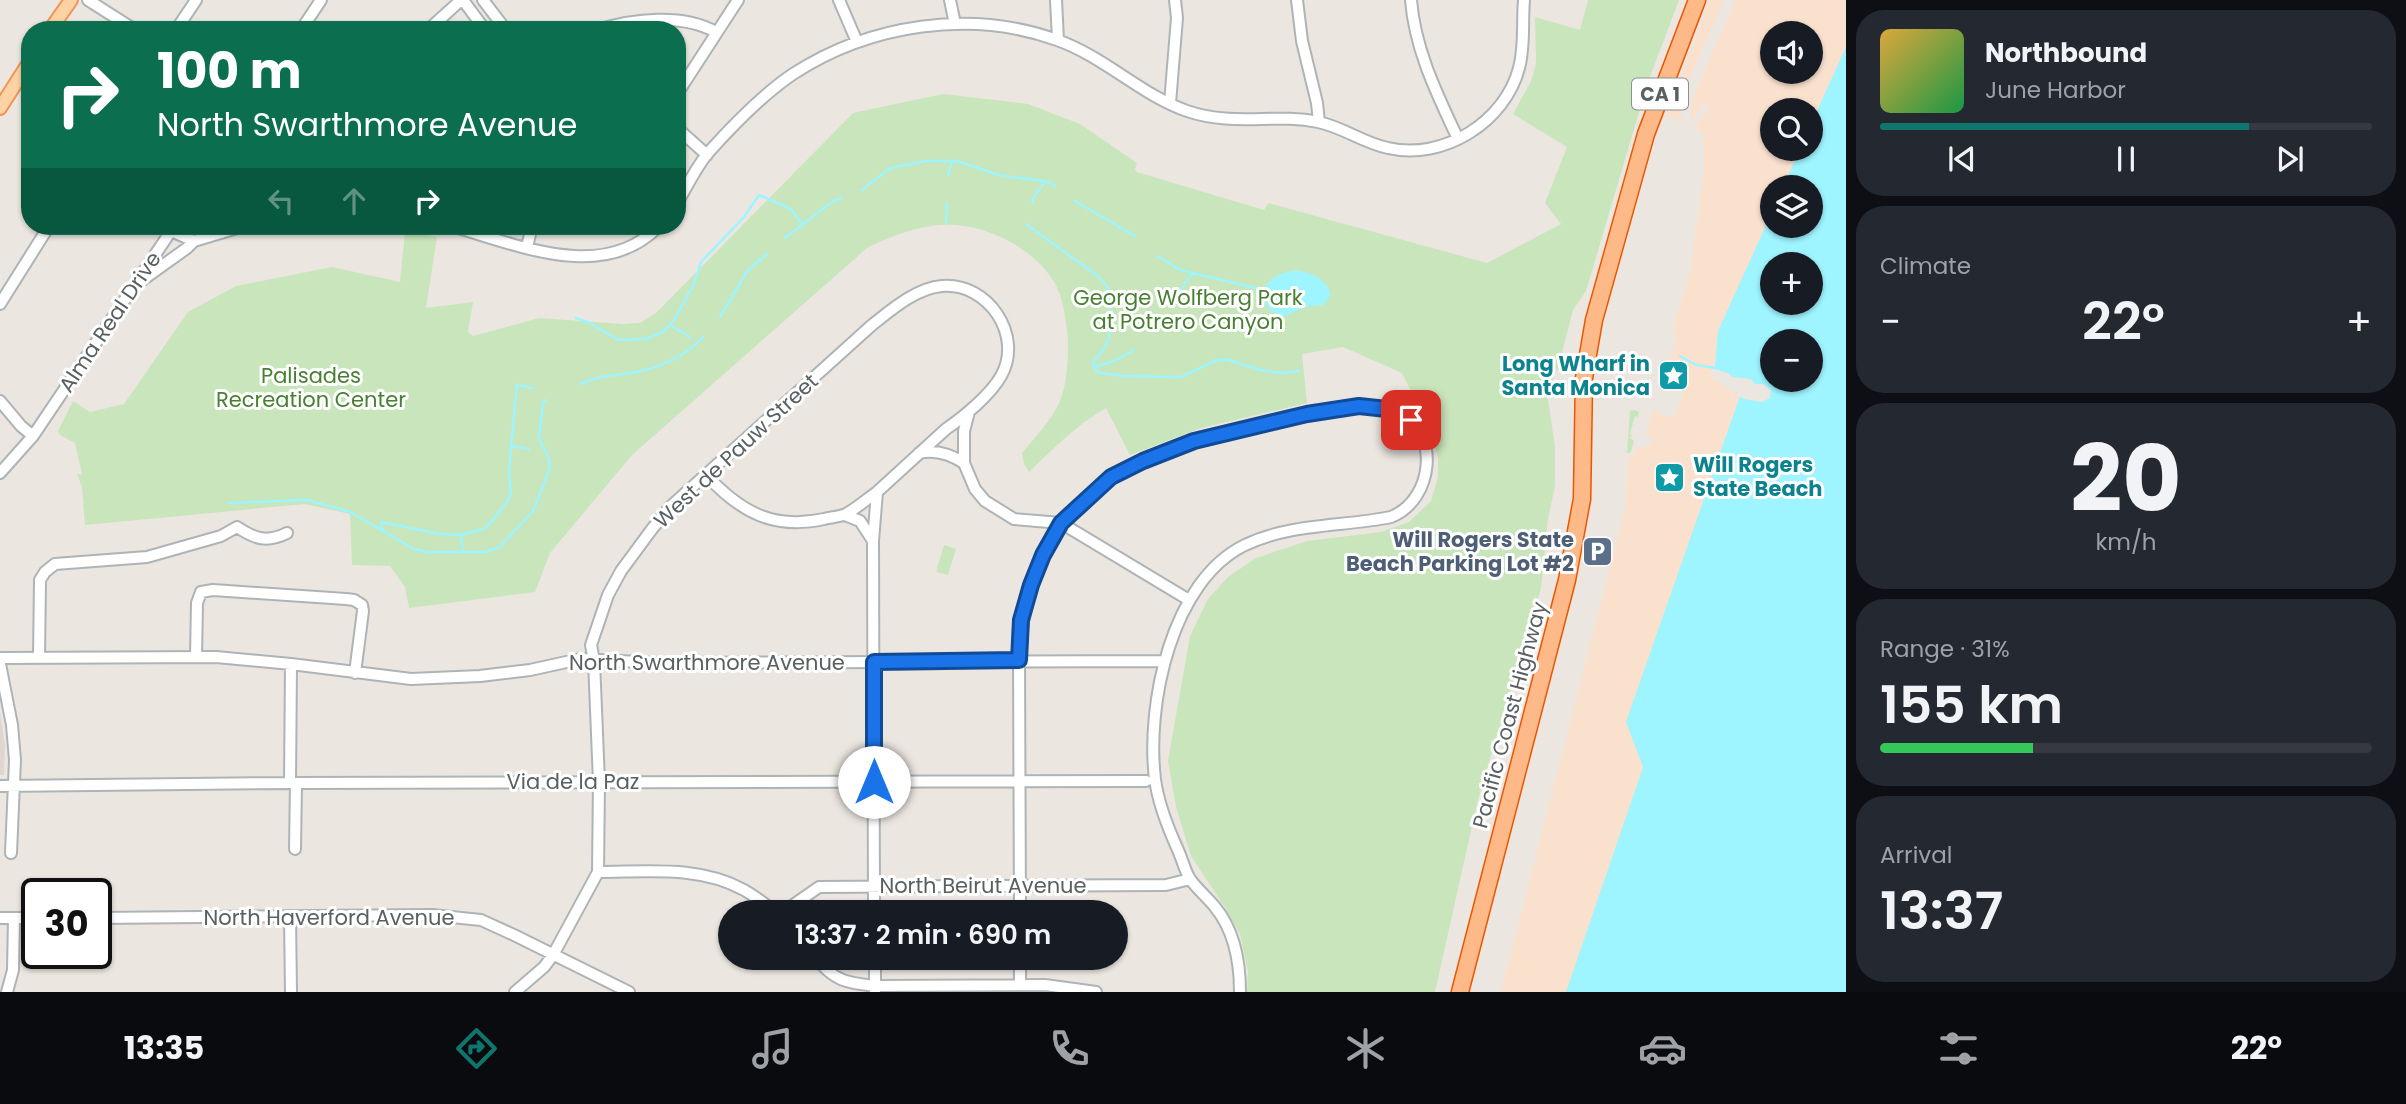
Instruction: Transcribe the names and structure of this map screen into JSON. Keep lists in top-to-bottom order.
{
  "streets": {
    "highway": ["CA 1", "Pacific Coast Highway"],
    "street": [
      "Alma Real Drive",
      "West de Pauw Street",
      "North Swarthmore Avenue",
      "Via de la Paz",
      "North Beirut Avenue",
      "North Haverford Avenue"
    ]
  },
  "crossings": [
    ["West de Pauw Street", "North Swarthmore Avenue"],
    ["West de Pauw Street", "Via de la Paz"],
    ["West de Pauw Street", "North Haverford Avenue"]
  ],
  "parks": ["George Wolfberg Park at Potrero Canyon", "Palisades Recreation Center"],
  "places": {
    "place": ["Long Wharf in Santa Monica", "Will Rogers State Beach"],
    "parking": ["Will Rogers State Beach Parking Lot #2"]
  },
  "page": {
    "map_buttons": ["+", "−"],
    "turn": ["100 m", "North Swarthmore Avenue"],
    "song": ["Northbound", "June Harbor"],
    "tile": [
      "Climate",
      ["20", "km/h"],
      ["Range · 31%", "155 km"],
      ["Arrival", "13:37"]
    ],
    "heat": ["−", "22°", "+"],
    "limit": "30",
    "trip": "13:37 · 2 min · 690 m",
    "tabs": ["13:35", "22°"]
  }
}
